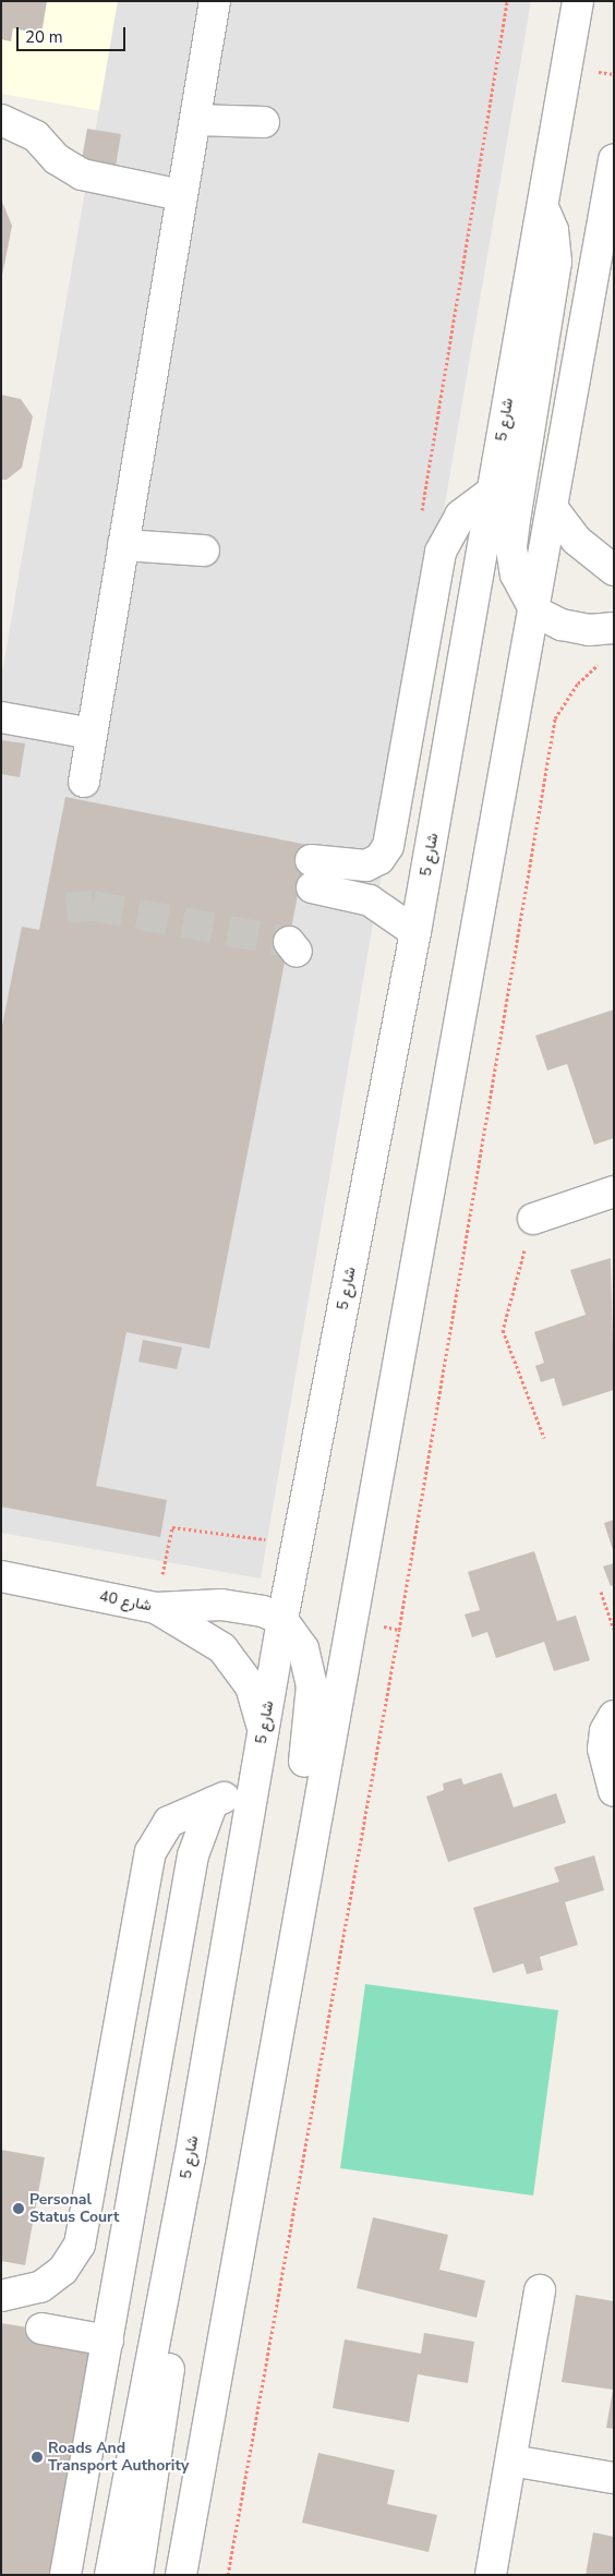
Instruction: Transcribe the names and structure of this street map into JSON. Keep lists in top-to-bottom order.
{
  "streets": {
    "street": ["شارع 5", "شارع 40"]
  },
  "crossings": [
    ["شارع 5", "شارع 40"]
  ],
  "places": ["Personal Status Court", "Roads And Transport Authority"],
  "scale_bar": "20 m"
}
